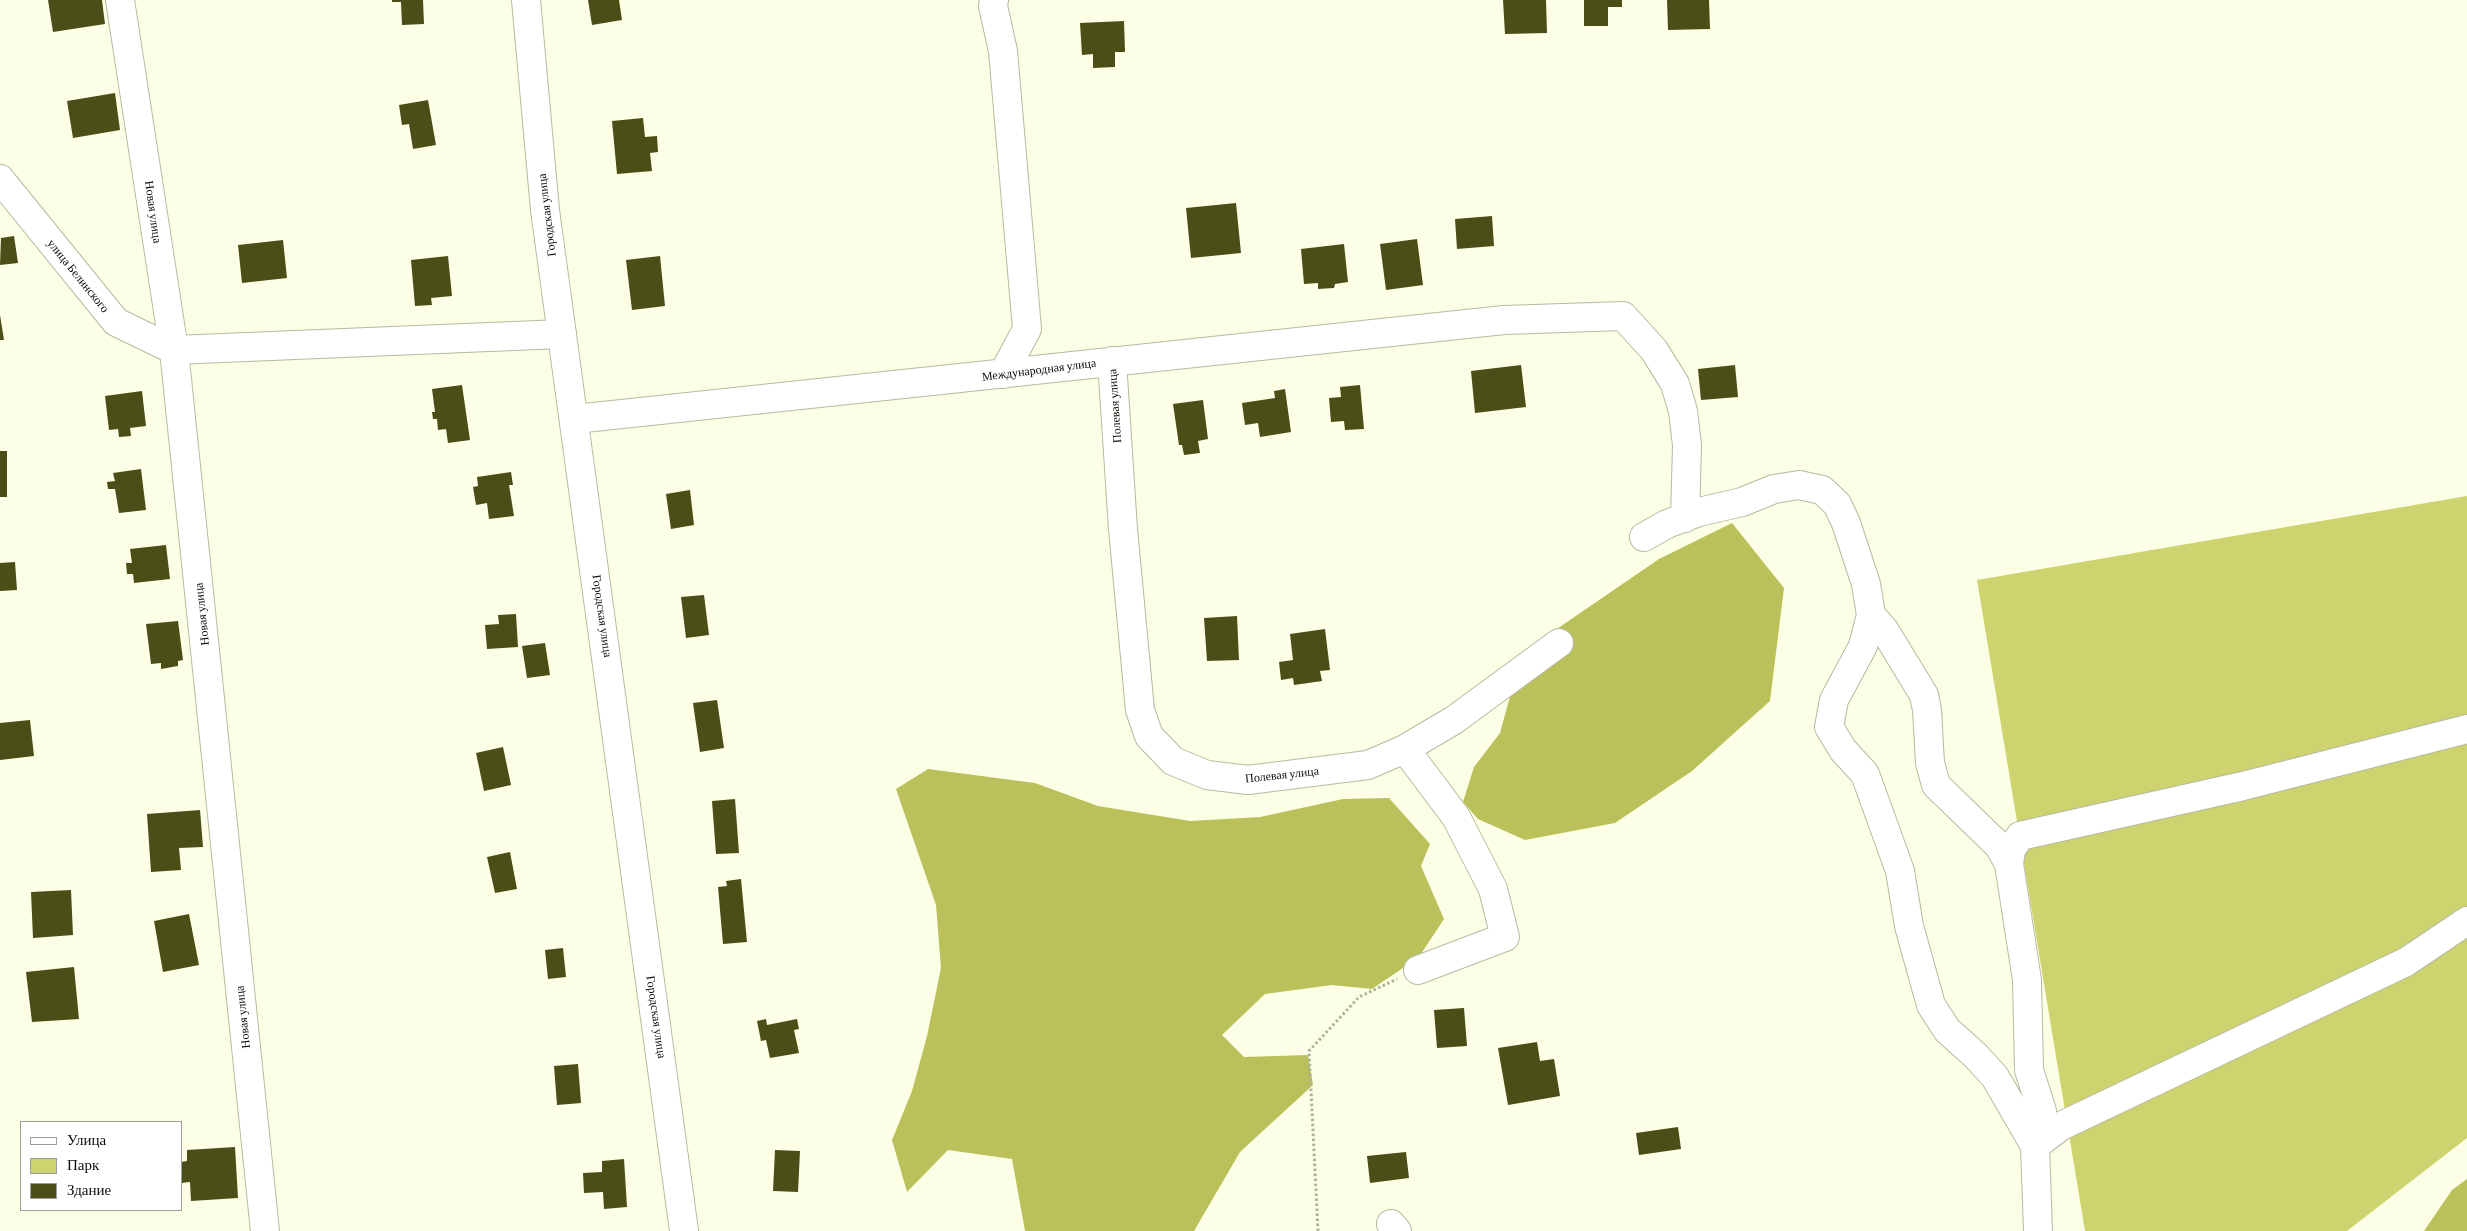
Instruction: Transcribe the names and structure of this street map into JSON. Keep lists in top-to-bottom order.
{
  "streets": {
    "street": [
      "Новая улица",
      "Городская улица",
      "улица Белинского",
      "Международная улица",
      "Полевая улица"
    ]
  },
  "crossings": [
    ["Новая улица", "улица Белинского"],
    ["Городская улица", "Международная улица"],
    ["Международная улица", "Полевая улица"]
  ],
  "legend": ["Улица", "Парк", "Здание"]
}
